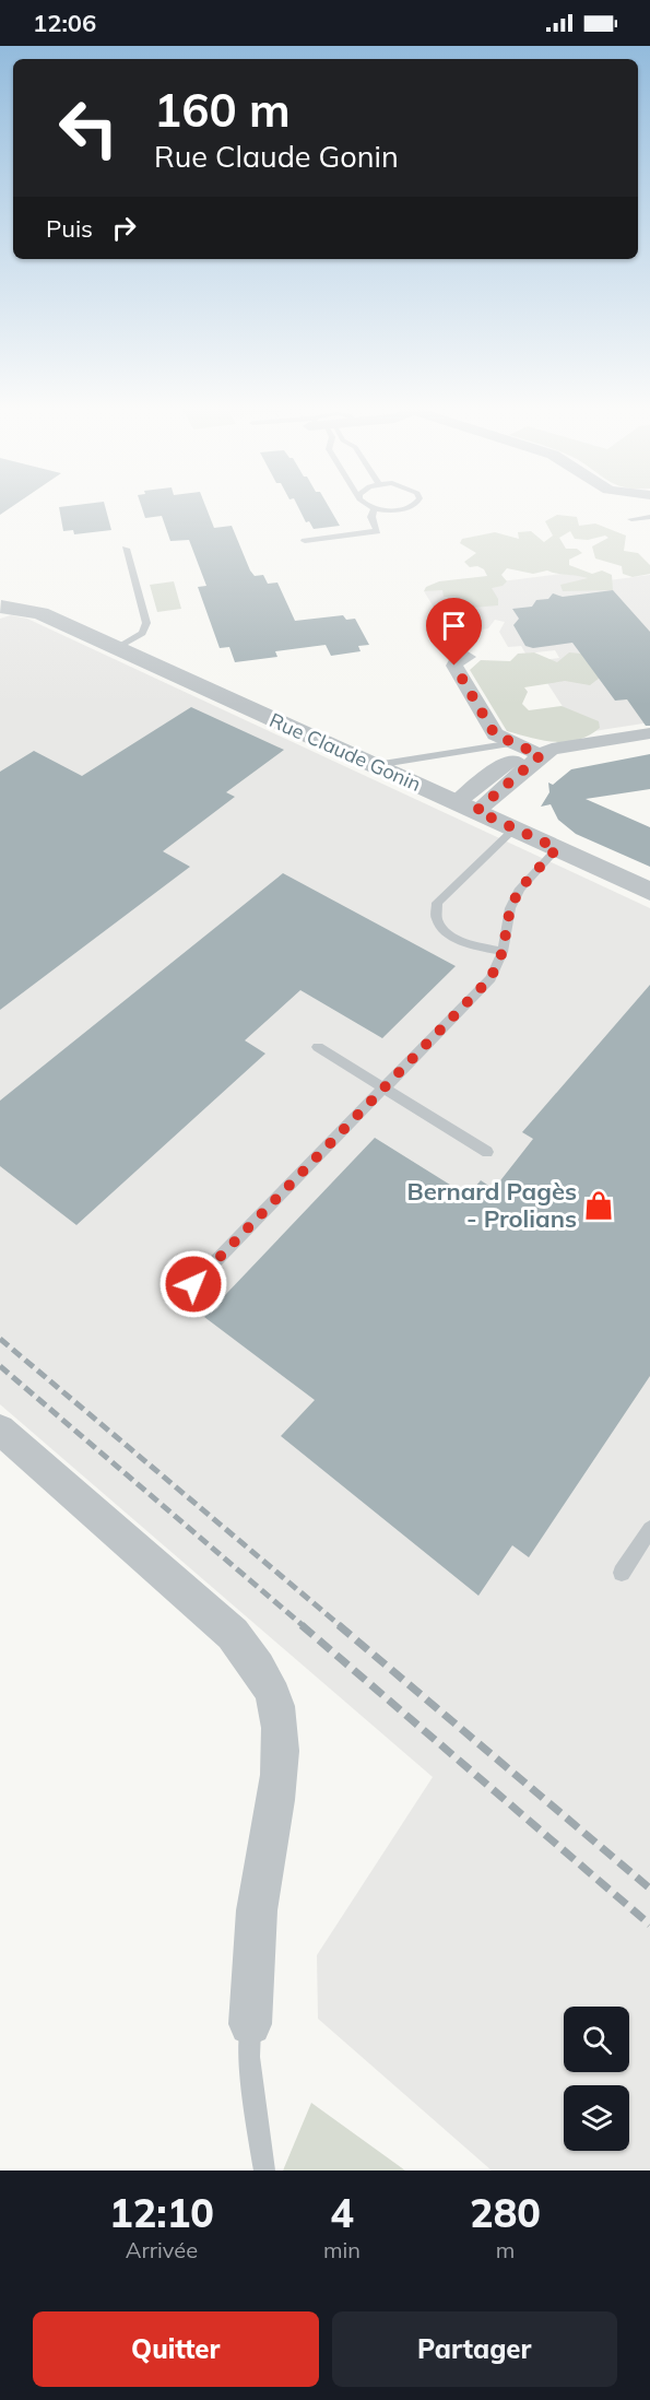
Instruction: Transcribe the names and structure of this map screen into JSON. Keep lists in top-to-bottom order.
{
  "streets": {
    "street": ["Rue Claude Gonin"]
  },
  "places": {
    "shop": ["Bernard Pagès - Prolians"]
  },
  "page": {
    "status": "12:06",
    "turn": ["160 m", "Rue Claude Gonin"],
    "then": "Puis",
    "eta": [
      "12:10",
      "Arrivée",
      "4",
      "min",
      "280",
      "m"
    ],
    "buttons": ["Quitter", "Partager"]
  }
}
